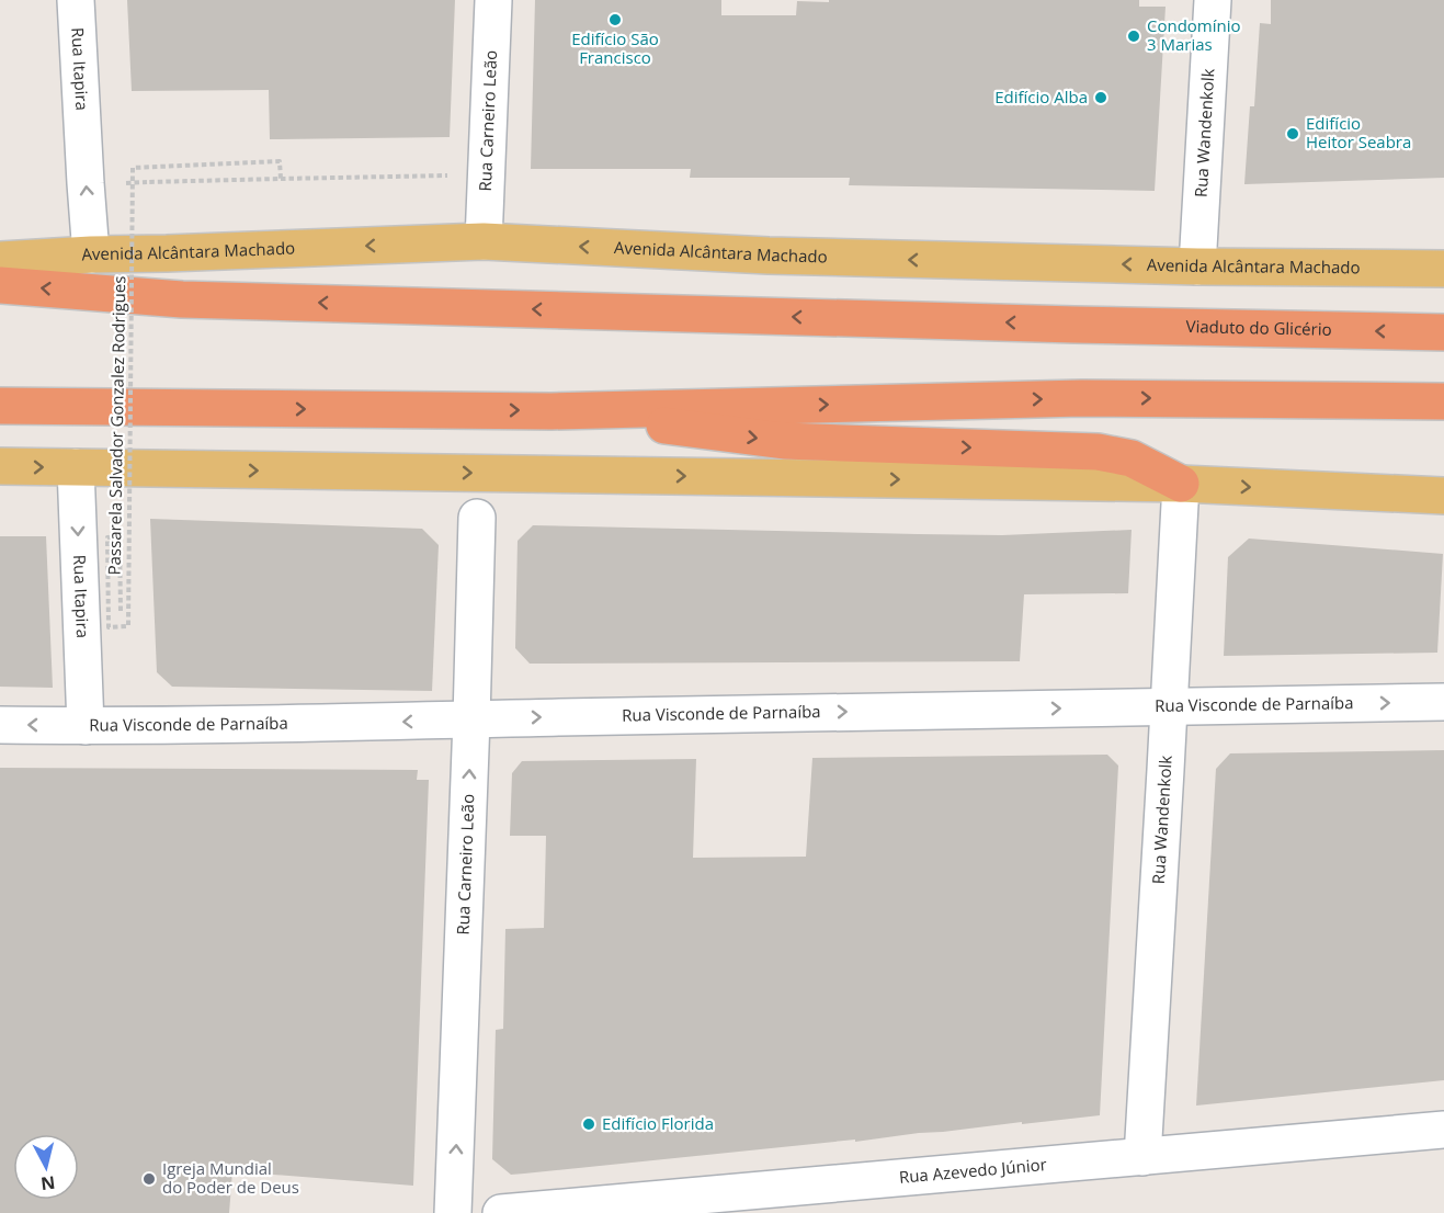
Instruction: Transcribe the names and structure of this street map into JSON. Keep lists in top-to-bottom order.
{
  "streets": {
    "highway": ["Viaduto do Glicério"],
    "main road": ["Avenida Alcântara Machado"],
    "street": [
      "Rua Itapira",
      "Rua Carneiro Leão",
      "Rua Wandenkolk",
      "Rua Visconde de Parnaíba",
      "Rua Azevedo Júnior"
    ],
    "path": ["Passarela Salvador Gonzalez Rodrigues"]
  },
  "crossings": [
    ["Rua Itapira", "Avenida Alcântara Machado"],
    ["Rua Itapira", "Rua Visconde de Parnaíba"],
    ["Rua Carneiro Leão", "Avenida Alcântara Machado"],
    ["Rua Carneiro Leão", "Rua Visconde de Parnaíba"],
    ["Rua Wandenkolk", "Avenida Alcântara Machado"],
    ["Rua Wandenkolk", "Rua Visconde de Parnaíba"],
    ["Rua Wandenkolk", "Rua Azevedo Júnior"]
  ],
  "one_way": ["Rua Carneiro Leão"],
  "places": [
    "Edifício São Francisco",
    "Condomínio 3 Marias",
    "Edifício Alba",
    "Edifício Heitor Seabra",
    "Edifício Florida",
    "Igreja Mundial do Poder de Deus"
  ],
  "north": "bottom"
}
